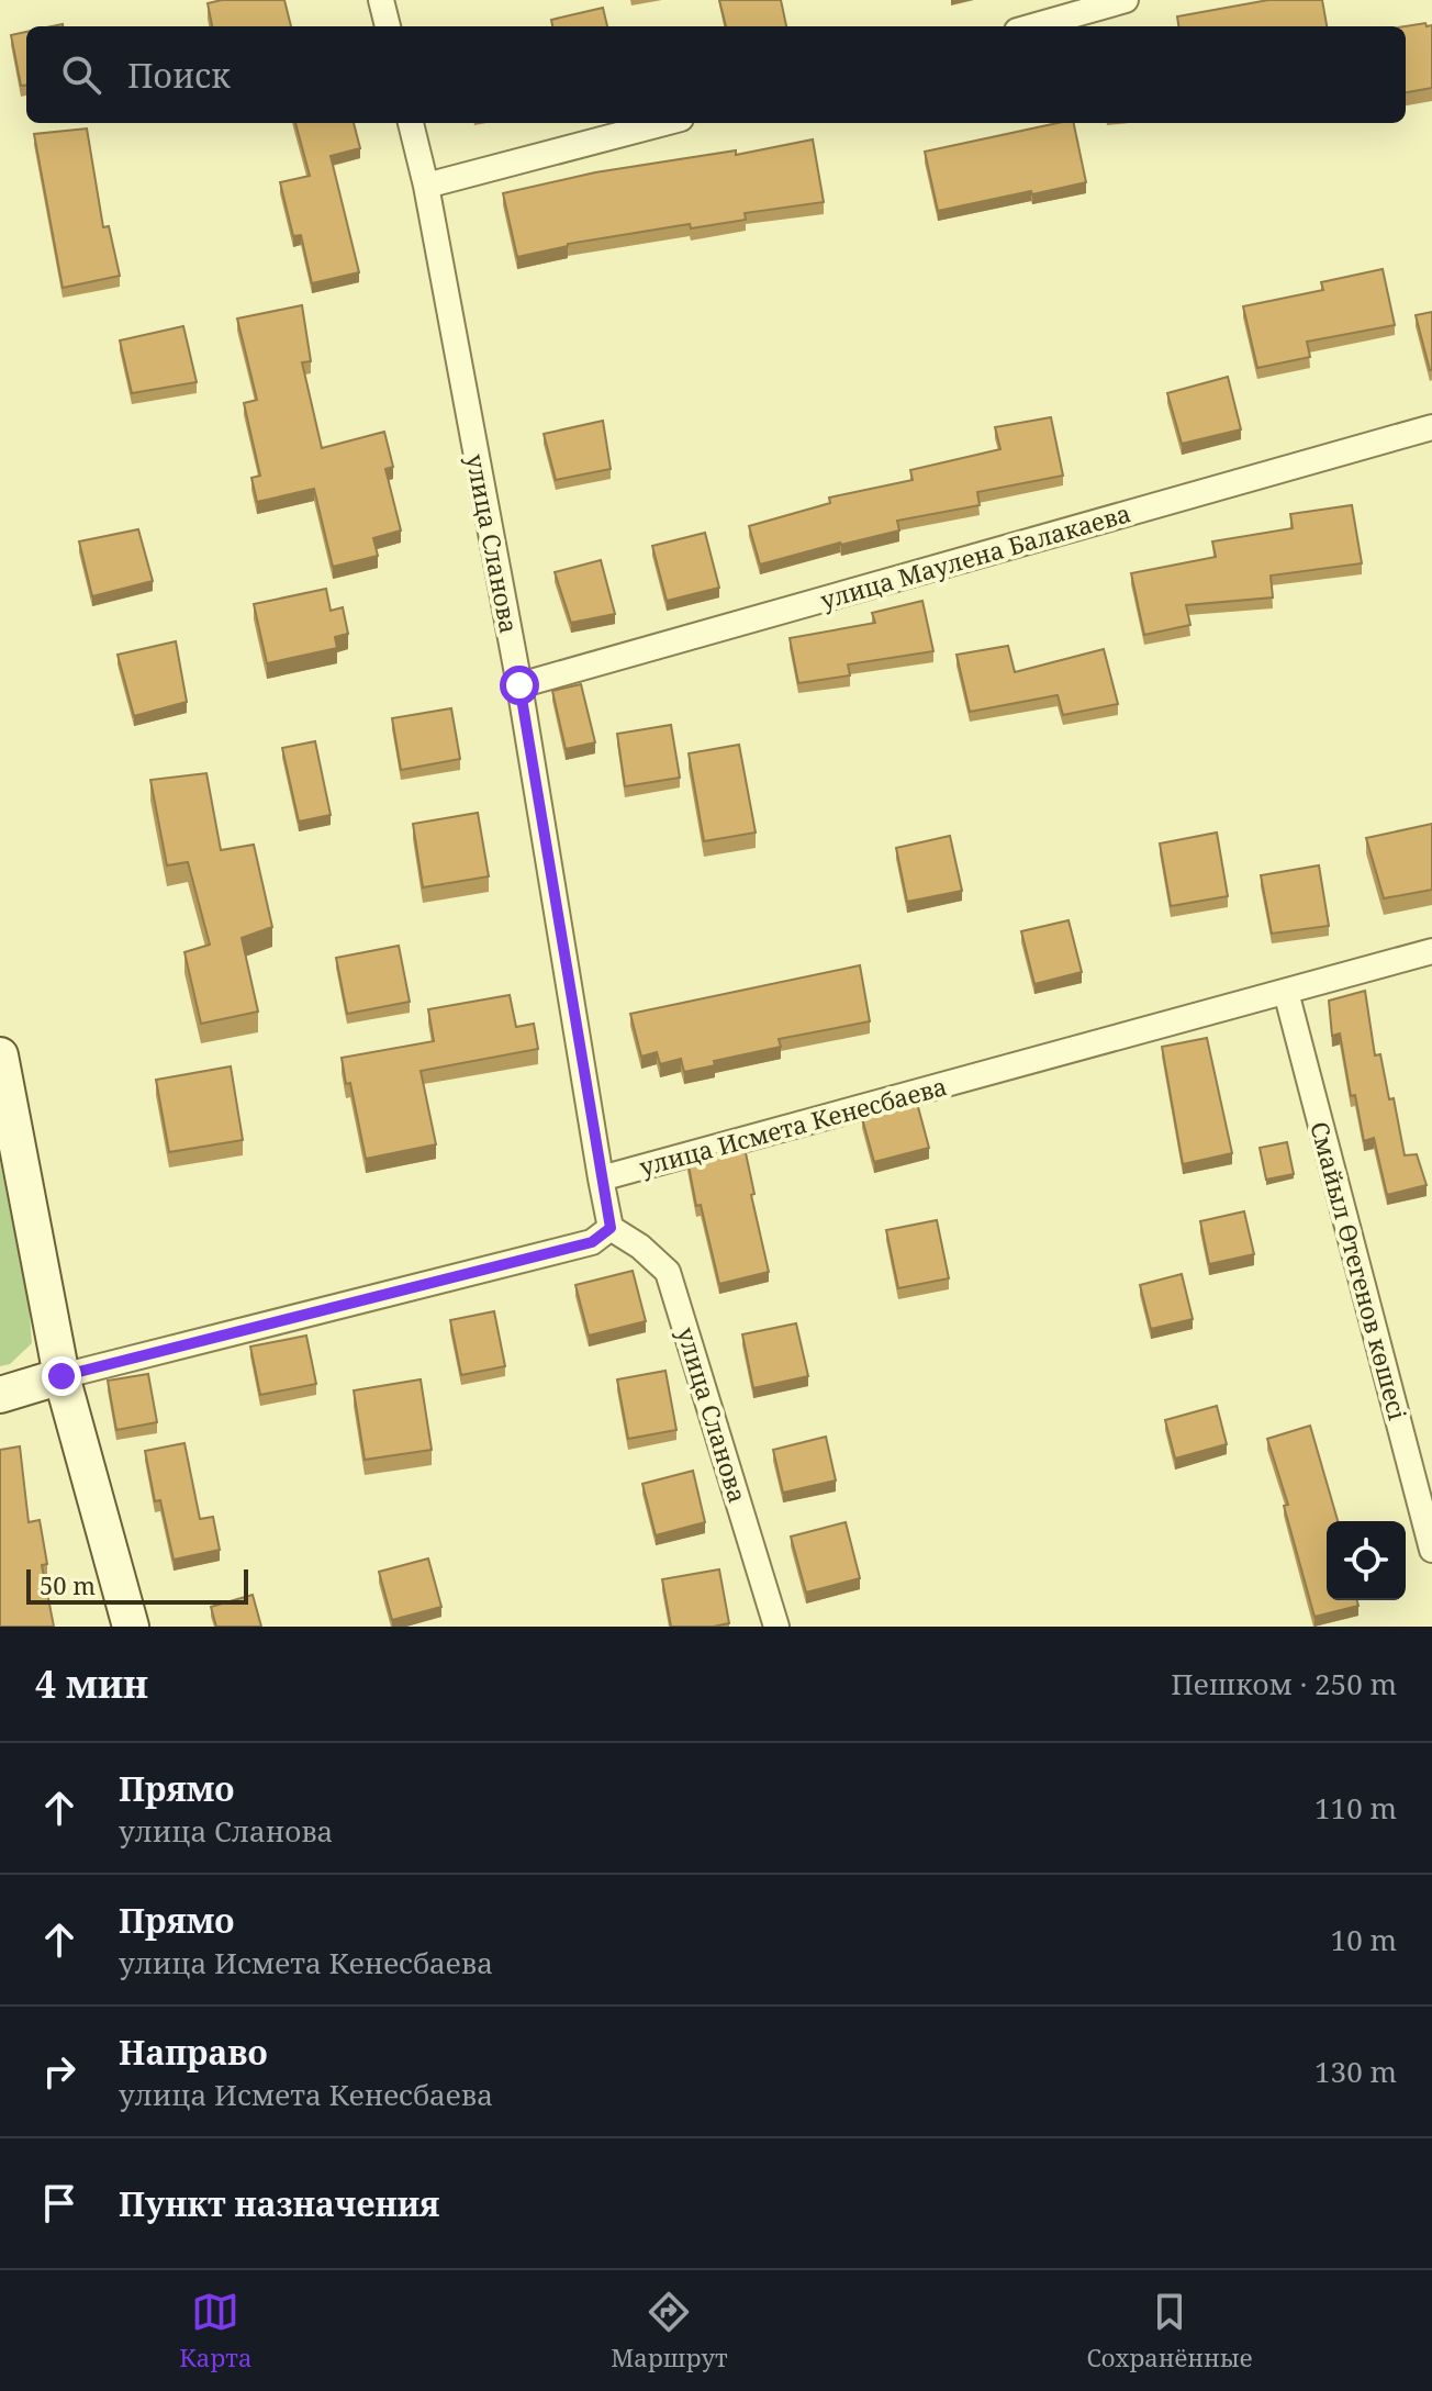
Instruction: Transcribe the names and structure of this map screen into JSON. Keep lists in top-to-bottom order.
{
  "streets": {
    "street": [
      "улица Сланова",
      "улица Маулена Балакаева",
      "улица Исмета Кенесбаева",
      "Смайыл Өтегенов көшесі"
    ]
  },
  "crossings": [
    ["улица Сланова", "улица Маулена Балакаева"],
    ["улица Сланова", "улица Исмета Кенесбаева"],
    ["улица Исмета Кенесбаева", "Смайыл Өтегенов көшесі"]
  ],
  "scale_bar": "50 m",
  "page": {
    "search": "Поиск",
    "scale": "50 m",
    "heading": ["4 мин", "Пешком · 250 m"],
    "list": [
      ["Прямо", "улица Сланова", "110 m"],
      ["Прямо", "улица Исмета Кенесбаева", "10 m"],
      ["Направо", "улица Исмета Кенесбаева", "130 m"],
      "Пункт назначения"
    ],
    "nav": ["Карта", "Маршрут", "Сохранённые"]
  }
}
